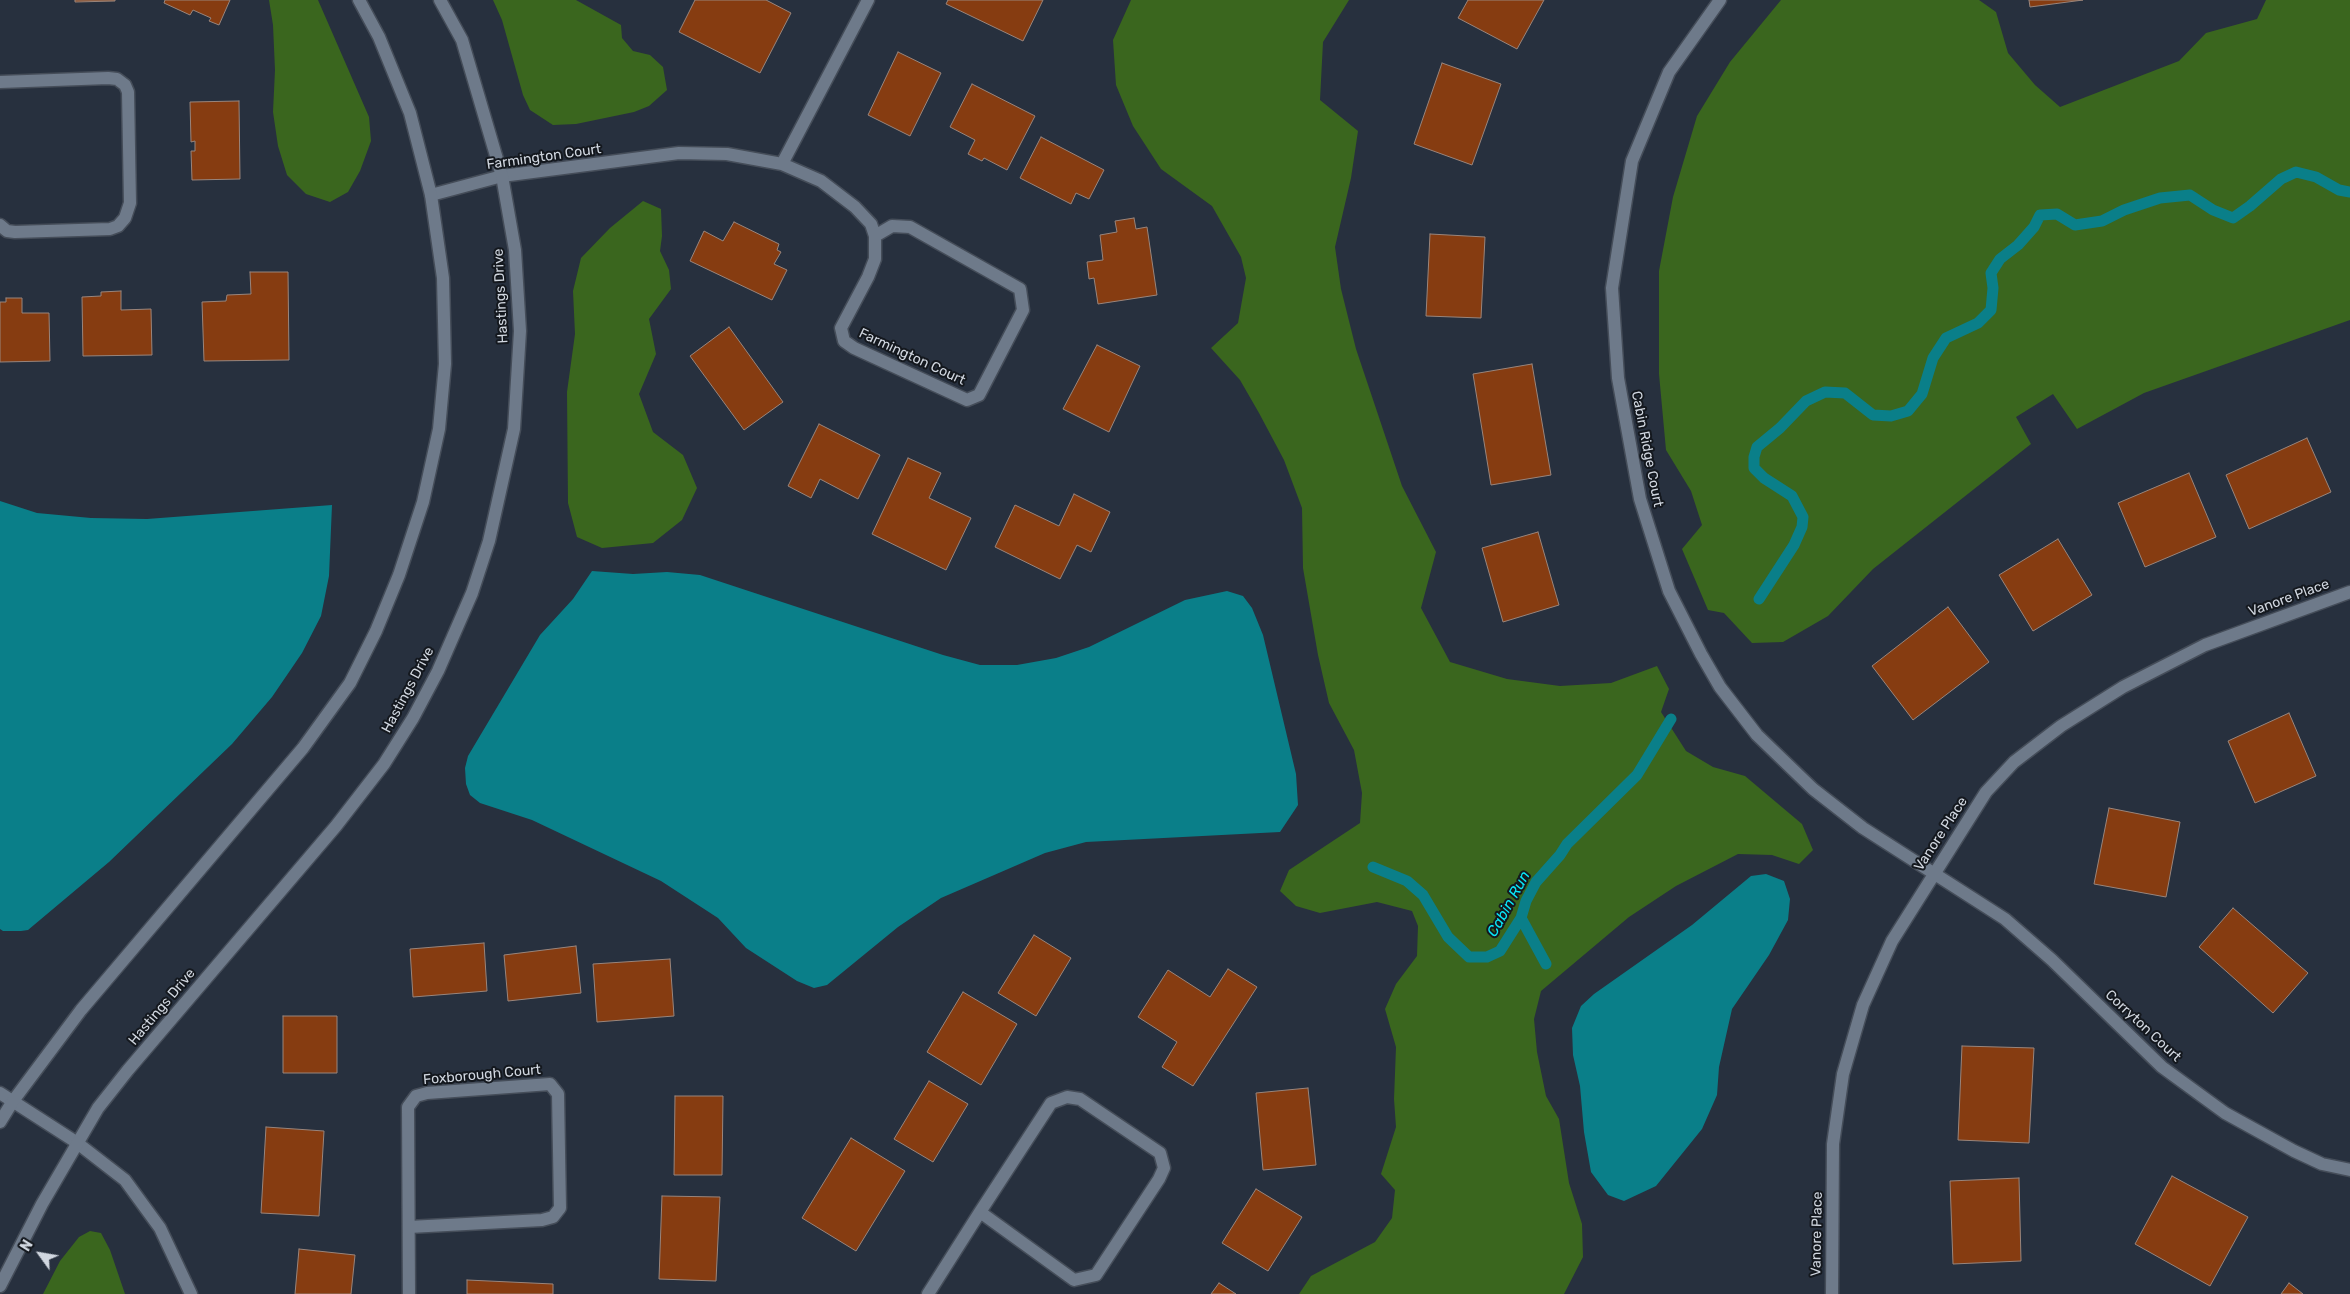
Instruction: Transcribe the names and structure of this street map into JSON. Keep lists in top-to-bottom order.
{
  "streets": {
    "street": [
      "Farmington Court",
      "Hastings Drive",
      "Cabin Ridge Court",
      "Vanore Place",
      "Corryton Court",
      "Foxborough Court"
    ]
  },
  "crossings": [
    ["Farmington Court", "Hastings Drive"],
    ["Cabin Ridge Court", "Vanore Place"],
    ["Cabin Ridge Court", "Corryton Court"],
    ["Vanore Place", "Corryton Court"]
  ],
  "water": ["Cabin Run"],
  "north": "top left"
}
